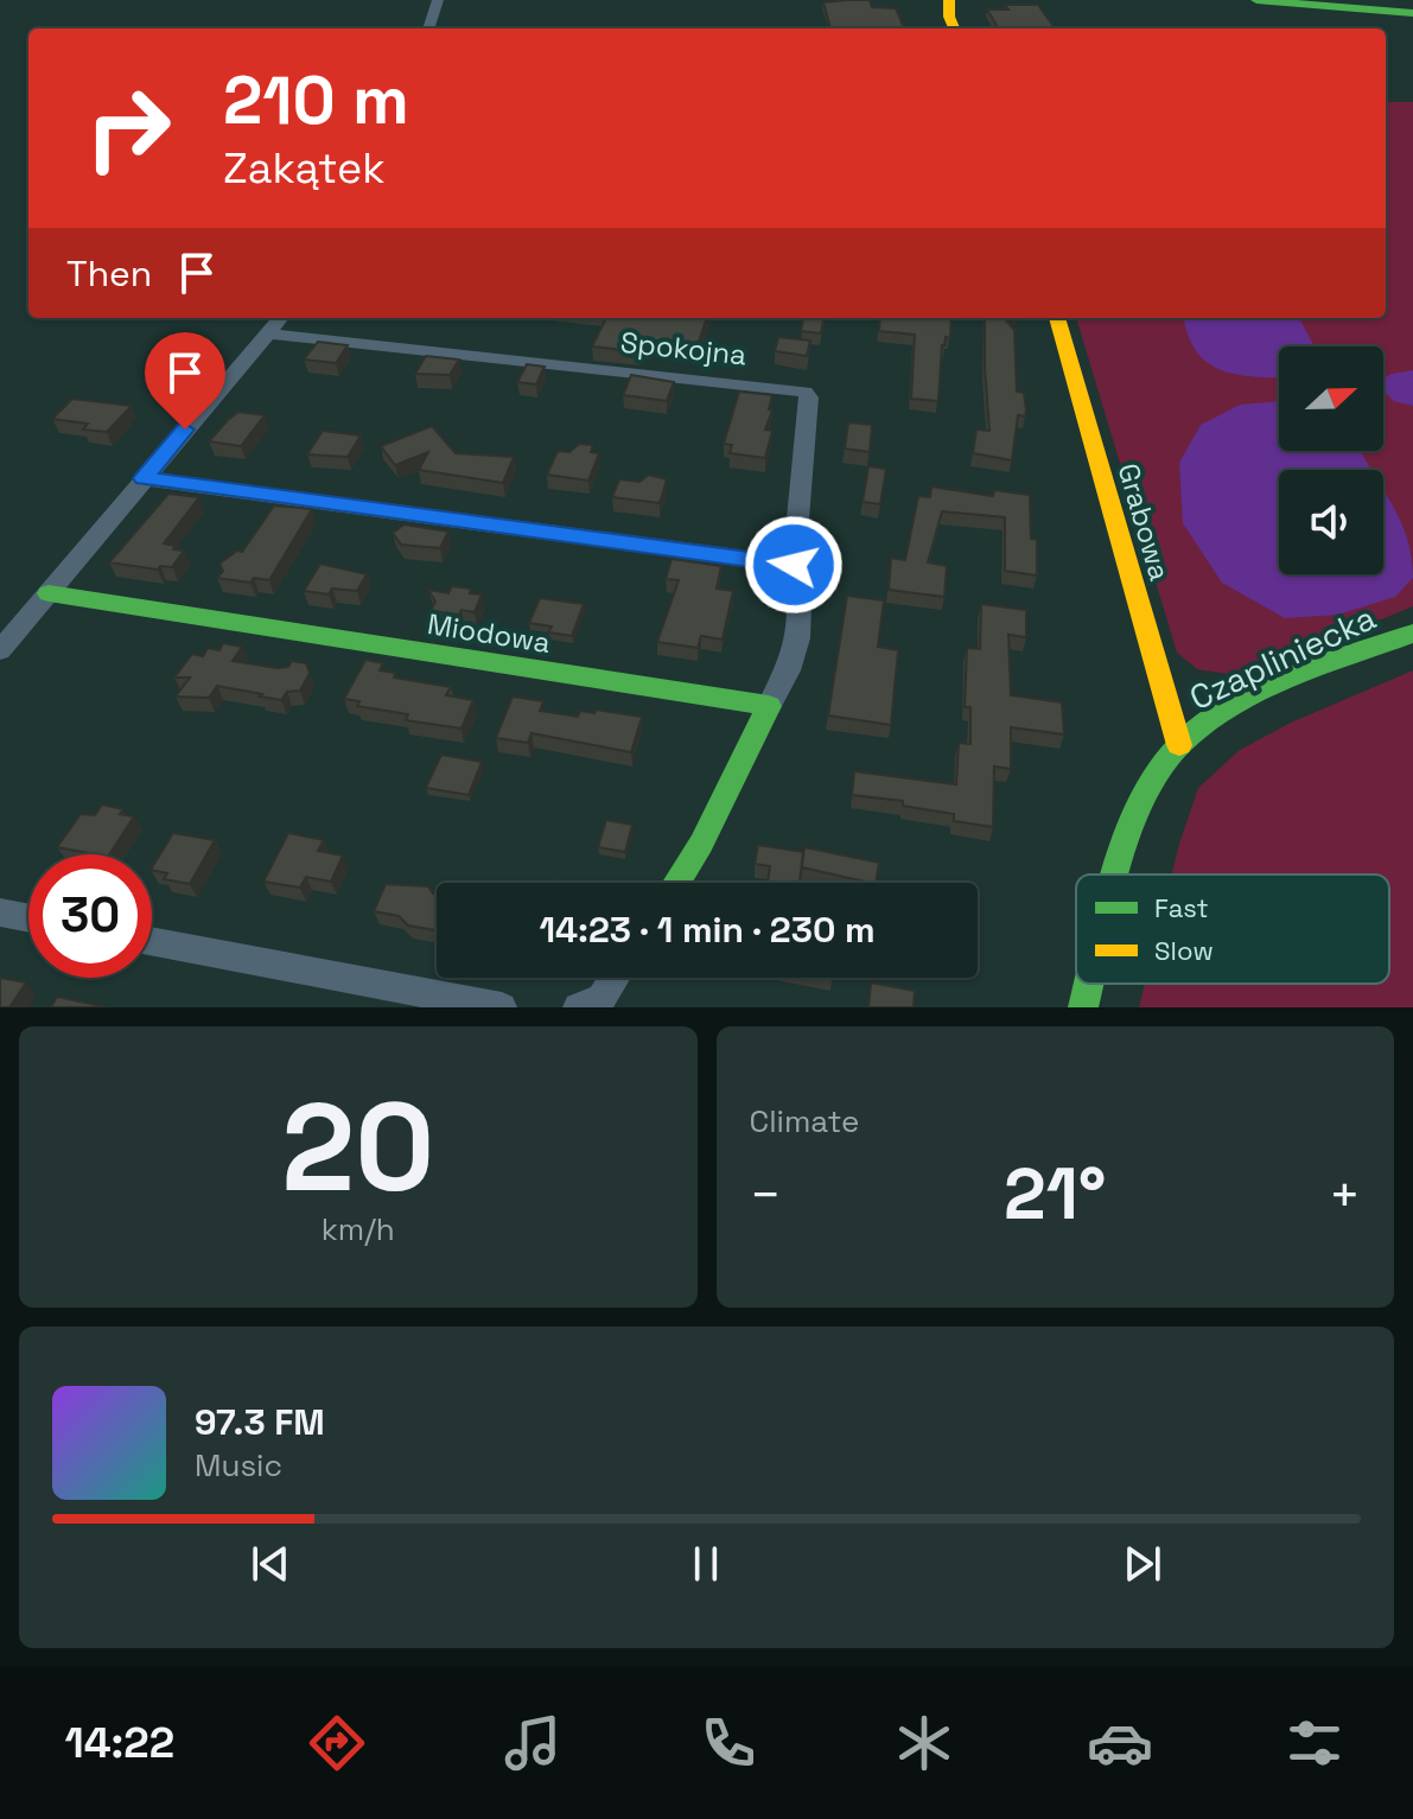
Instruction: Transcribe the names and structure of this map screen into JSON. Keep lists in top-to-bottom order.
{
  "streets": {
    "street": [
      "Spokojna",
      "Grabowa",
      "Miodowa",
      "Czapliniecka"
    ]
  },
  "crossings": [
    ["Grabowa", "Czapliniecka"]
  ],
  "legend": ["Fast", "Slow"],
  "north": "right",
  "page": {
    "turn": ["210 m", "Zakątek"],
    "then": "Then",
    "limit": "30",
    "trip": "14:23 · 1 min · 230 m",
    "tile": [
      ["20", "km/h"],
      "Climate"
    ],
    "heat": ["−", "21°", "+"],
    "song": ["97.3 FM", "Music"],
    "tabs": "14:22"
  }
}
